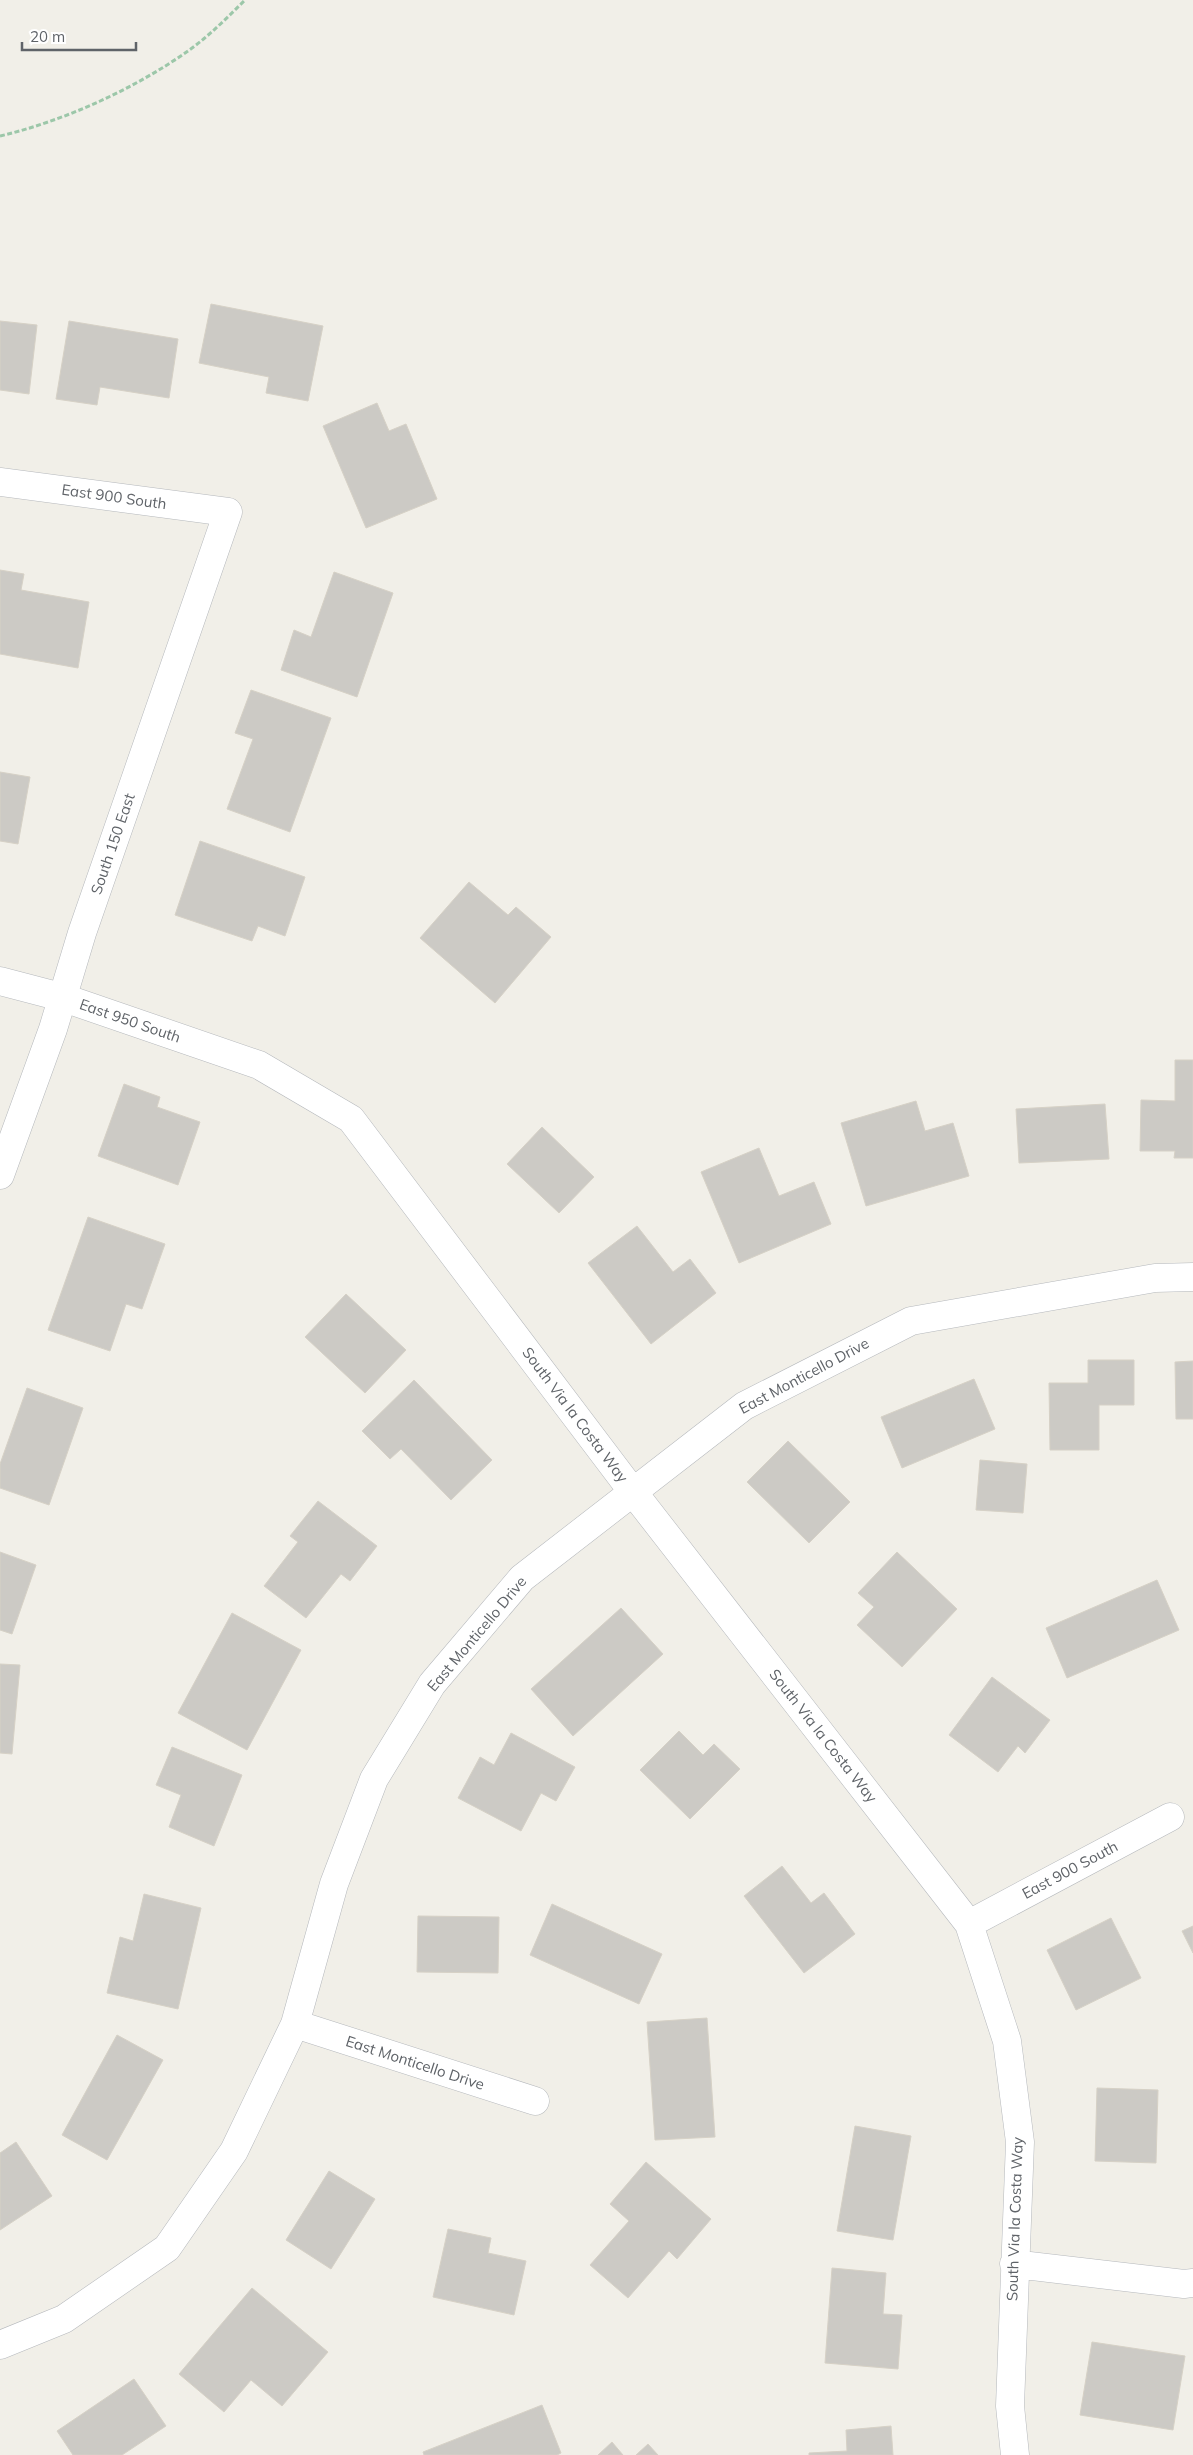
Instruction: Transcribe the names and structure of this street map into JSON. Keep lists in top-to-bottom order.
{
  "streets": {
    "street": [
      "East 900 South",
      "South 150 East",
      "East 950 South",
      "East Monticello Drive",
      "South Via la Costa Way"
    ]
  },
  "crossings": [
    ["East 900 South", "South 150 East"],
    ["East 900 South", "South Via la Costa Way"],
    ["South 150 East", "East 950 South"],
    ["East 950 South", "South Via la Costa Way"],
    ["East Monticello Drive", "South Via la Costa Way"]
  ],
  "scale_bar": "20 m"
}
